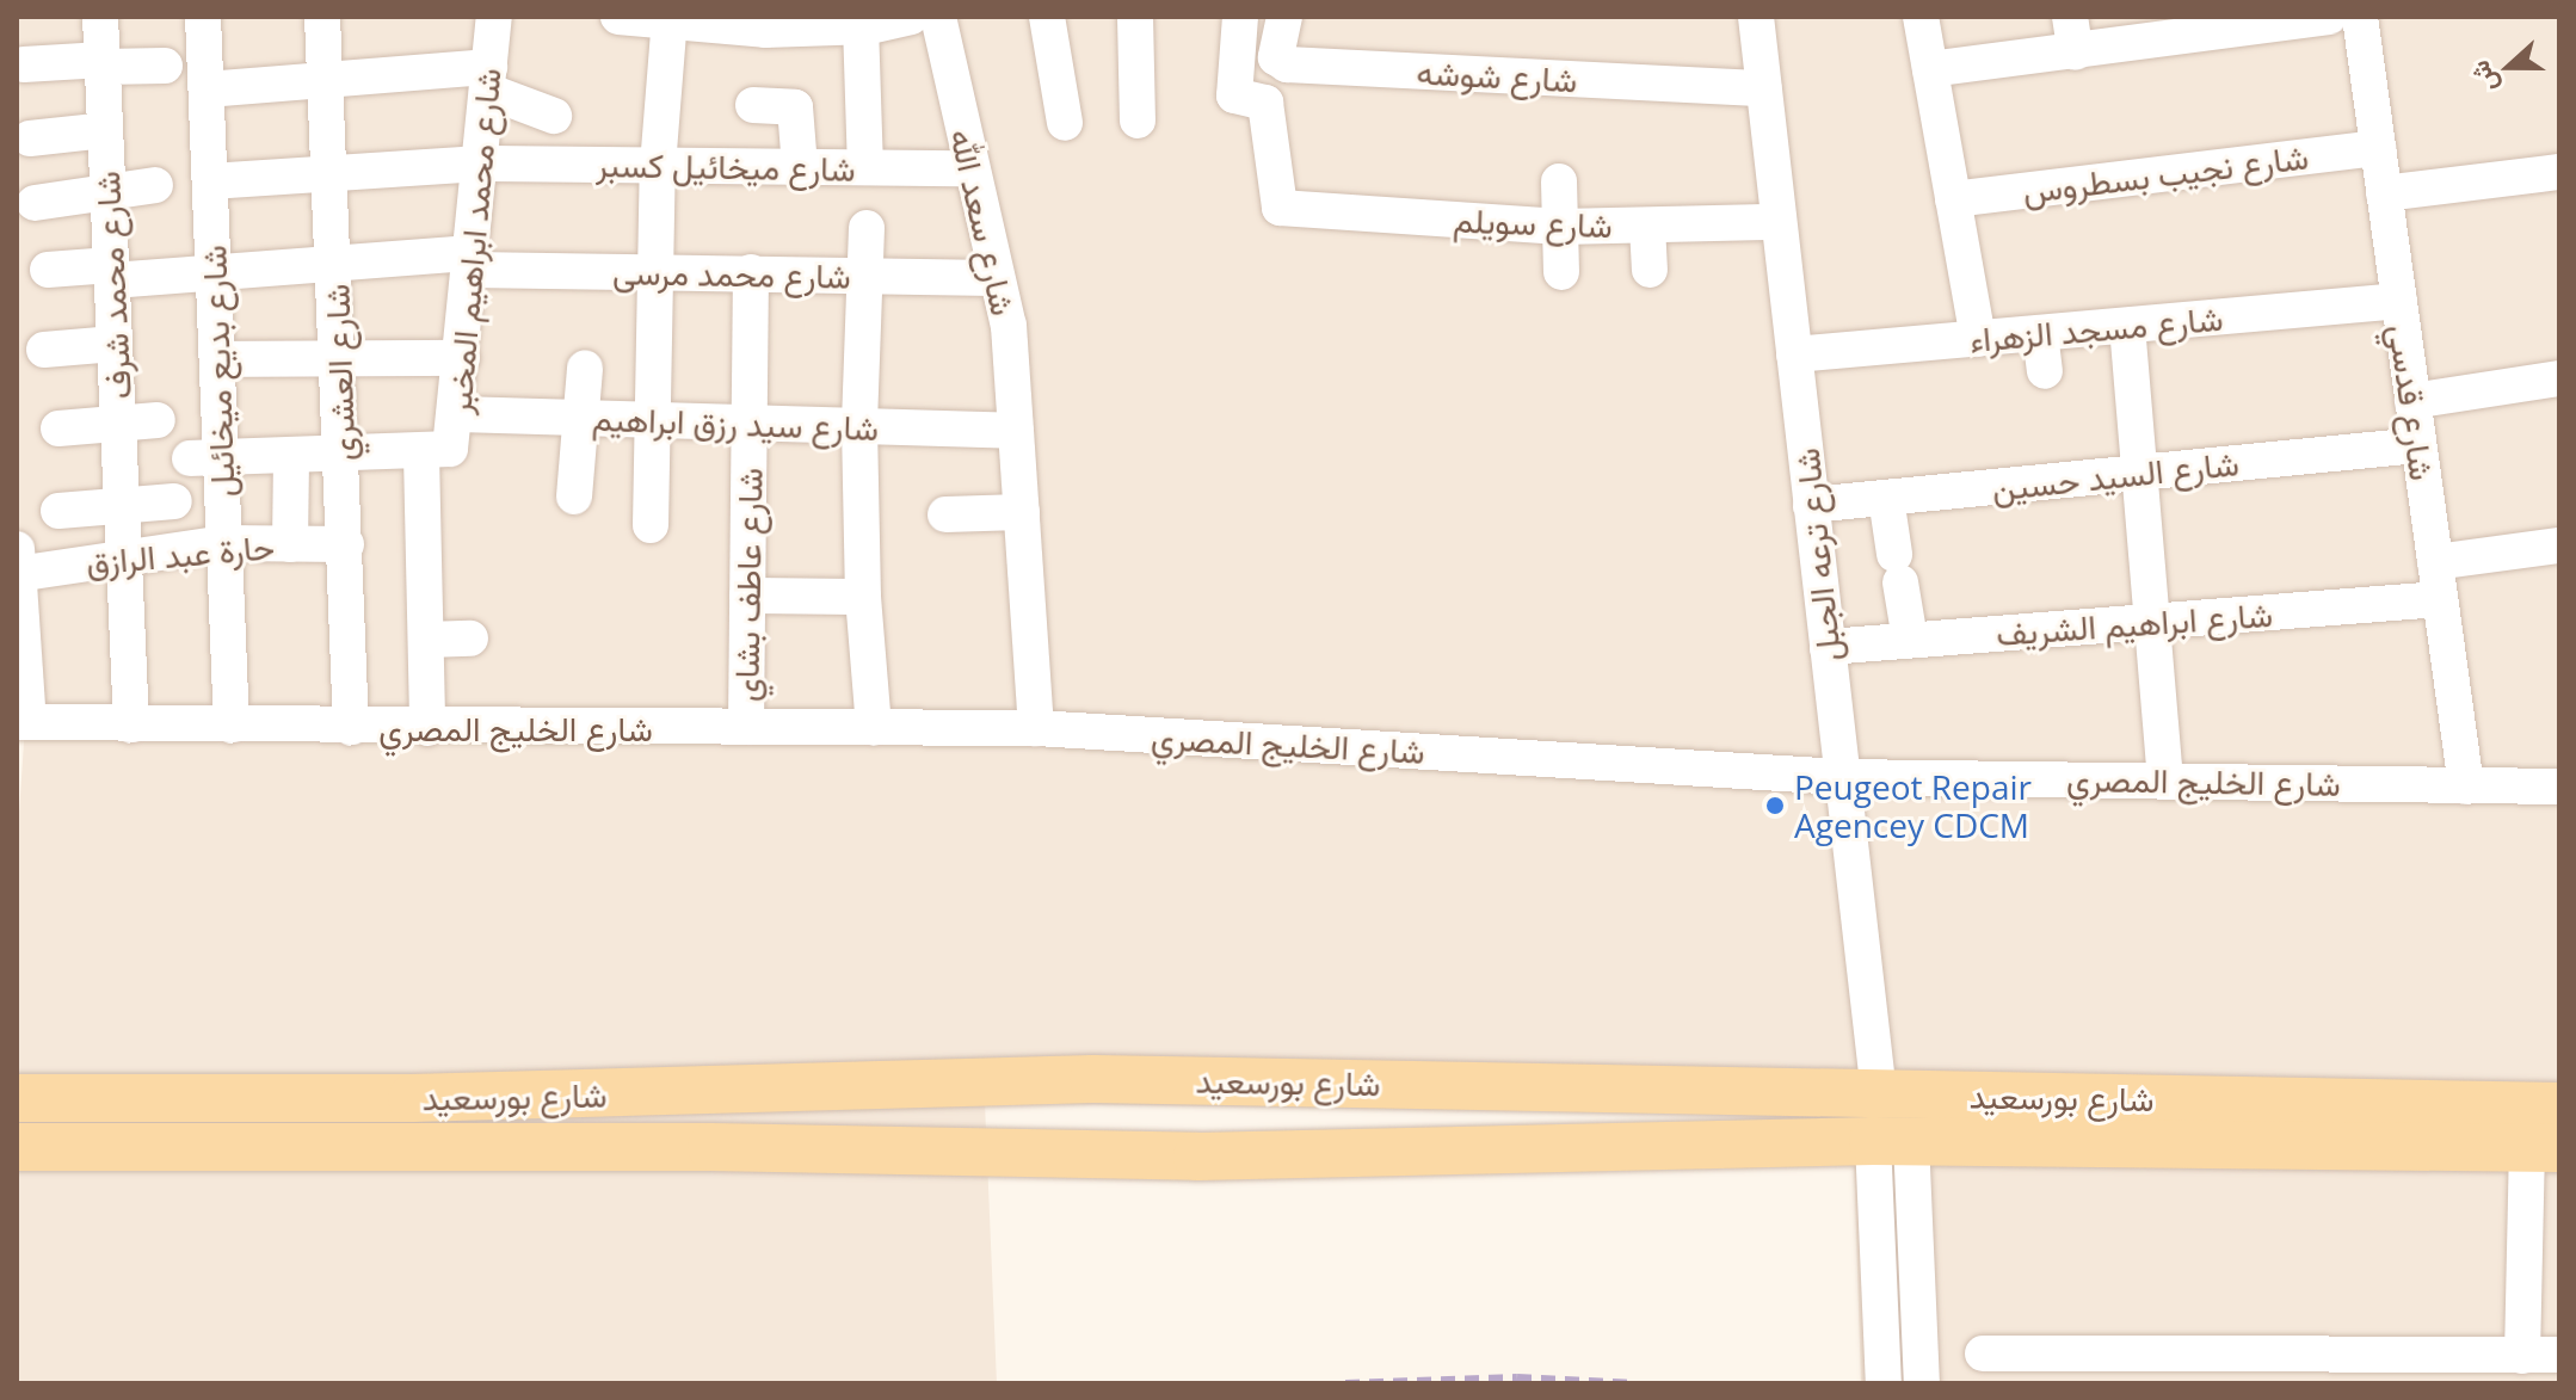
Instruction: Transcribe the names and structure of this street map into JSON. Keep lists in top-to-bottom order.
{
  "streets": {
    "main road": ["شارع بورسعيد"],
    "street": [
      "شارع شوشه",
      "شارع ميخائيل كسبر",
      "شارع نجيب بسطروس",
      "شارع سعد الله",
      "شارع سويلم",
      "شارع محمد ابراهيم المخبر",
      "شارع محمد مرسى",
      "شارع محمد شرف",
      "شارع مسجد الزهراء",
      "شارع بديع ميخائيل",
      "شارع العشري",
      "شارع قدسي",
      "شارع سيد رزق ابراهيم",
      "شارع السيد حسين",
      "حارة عبد الرازق",
      "شارع ترعه الجبل",
      "شارع عاطف بشاي",
      "شارع ابراهيم الشريف",
      "شارع الخليج المصري"
    ]
  },
  "crossings": [
    ["شارع شوشه", "شارع ترعه الجبل"],
    ["شارع ميخائيل كسبر", "شارع سعد الله"],
    ["شارع ميخائيل كسبر", "شارع محمد ابراهيم المخبر"],
    ["شارع ميخائيل كسبر", "شارع بديع ميخائيل"],
    ["شارع ميخائيل كسبر", "شارع العشري"],
    ["شارع نجيب بسطروس", "شارع قدسي"],
    ["شارع سعد الله", "شارع محمد مرسى"],
    ["شارع سعد الله", "شارع سيد رزق ابراهيم"],
    ["شارع سعد الله", "شارع الخليج المصري"],
    ["شارع سويلم", "شارع ترعه الجبل"],
    ["شارع محمد ابراهيم المخبر", "شارع محمد مرسى"],
    ["شارع محمد ابراهيم المخبر", "شارع سيد رزق ابراهيم"],
    ["شارع محمد مرسى", "شارع محمد شرف"],
    ["شارع محمد مرسى", "شارع بديع ميخائيل"],
    ["شارع محمد مرسى", "شارع العشري"],
    ["شارع محمد مرسى", "شارع عاطف بشاي"],
    ["شارع محمد شرف", "حارة عبد الرازق"],
    ["شارع محمد شرف", "شارع الخليج المصري"],
    ["شارع مسجد الزهراء", "شارع قدسي"],
    ["شارع مسجد الزهراء", "شارع ترعه الجبل"],
    ["شارع بديع ميخائيل", "حارة عبد الرازق"],
    ["شارع بديع ميخائيل", "شارع الخليج المصري"],
    ["شارع العشري", "حارة عبد الرازق"],
    ["شارع العشري", "شارع الخليج المصري"],
    ["شارع قدسي", "شارع السيد حسين"],
    ["شارع قدسي", "شارع ابراهيم الشريف"],
    ["شارع قدسي", "شارع الخليج المصري"],
    ["شارع سيد رزق ابراهيم", "شارع عاطف بشاي"],
    ["شارع السيد حسين", "شارع ترعه الجبل"],
    ["شارع ترعه الجبل", "شارع ابراهيم الشريف"],
    ["شارع ترعه الجبل", "شارع الخليج المصري"],
    ["شارع ترعه الجبل", "شارع بورسعيد"],
    ["شارع عاطف بشاي", "شارع الخليج المصري"]
  ],
  "places": ["Peugeot Repair Agencey CDCM"],
  "north": "left"
}
